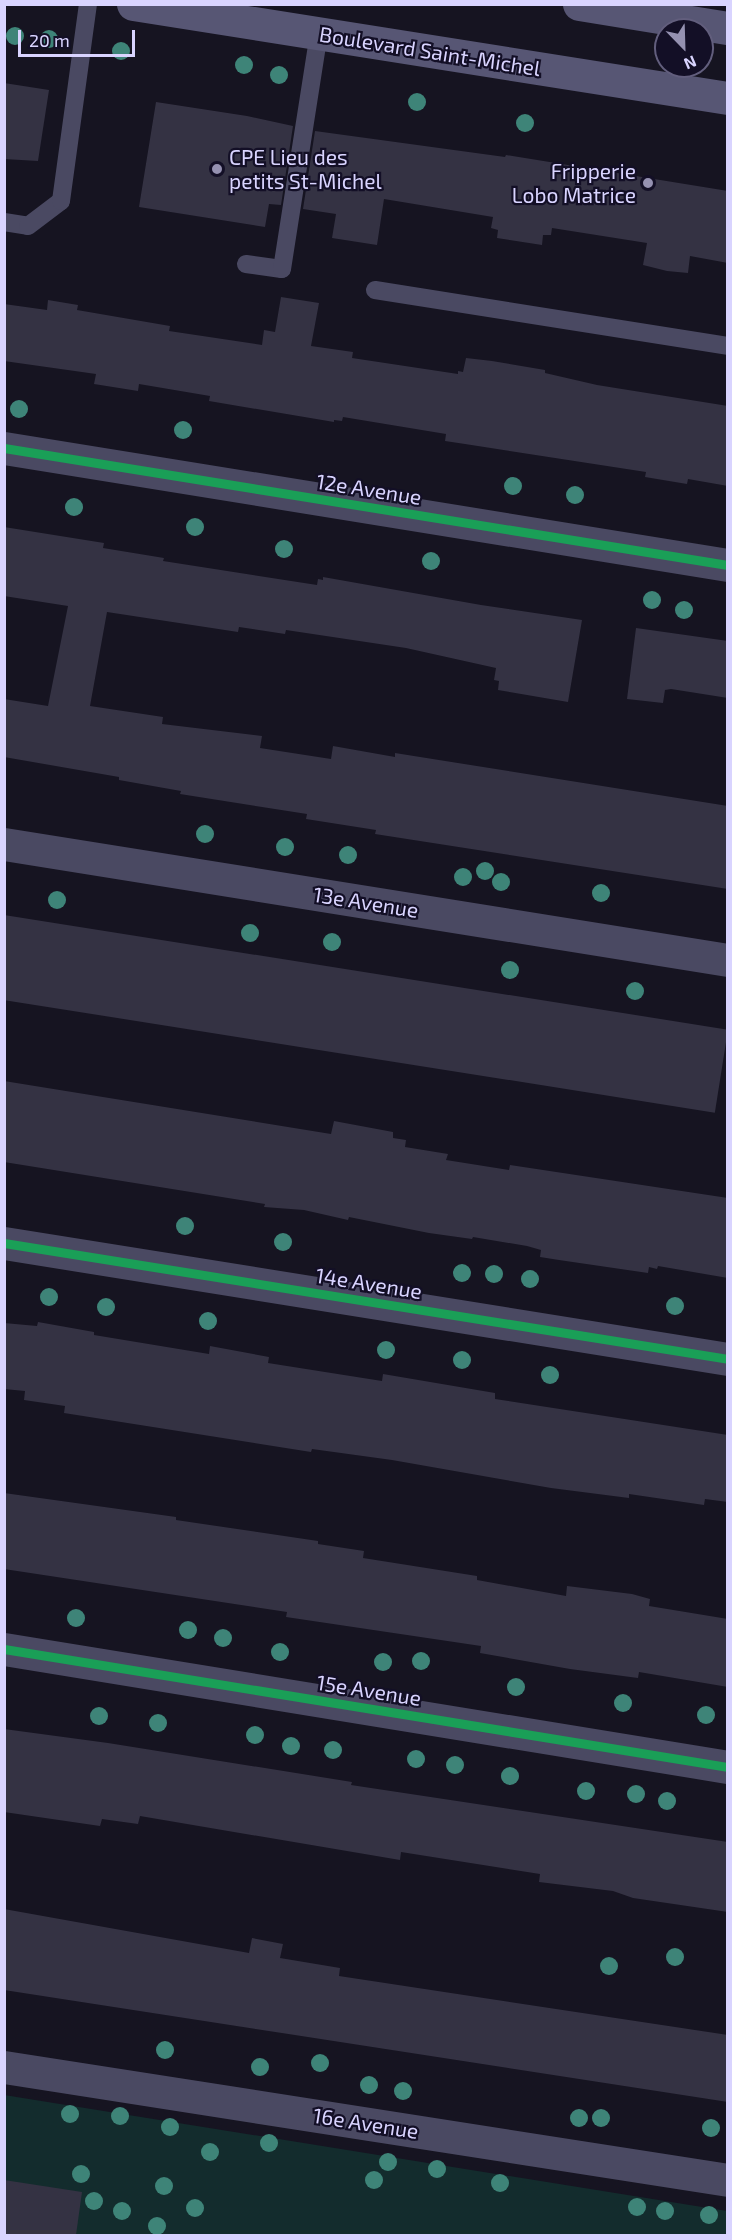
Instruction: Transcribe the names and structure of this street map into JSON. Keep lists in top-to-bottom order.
{
  "streets": {
    "main road": ["Boulevard Saint-Michel"],
    "street": [
      "12e Avenue",
      "13e Avenue",
      "14e Avenue",
      "15e Avenue",
      "16e Avenue"
    ]
  },
  "places": ["CPE Lieu des petits St-Michel", "Fripperie Lobo Matrice"],
  "scale_bar": "20 m",
  "north": "bottom right"
}
